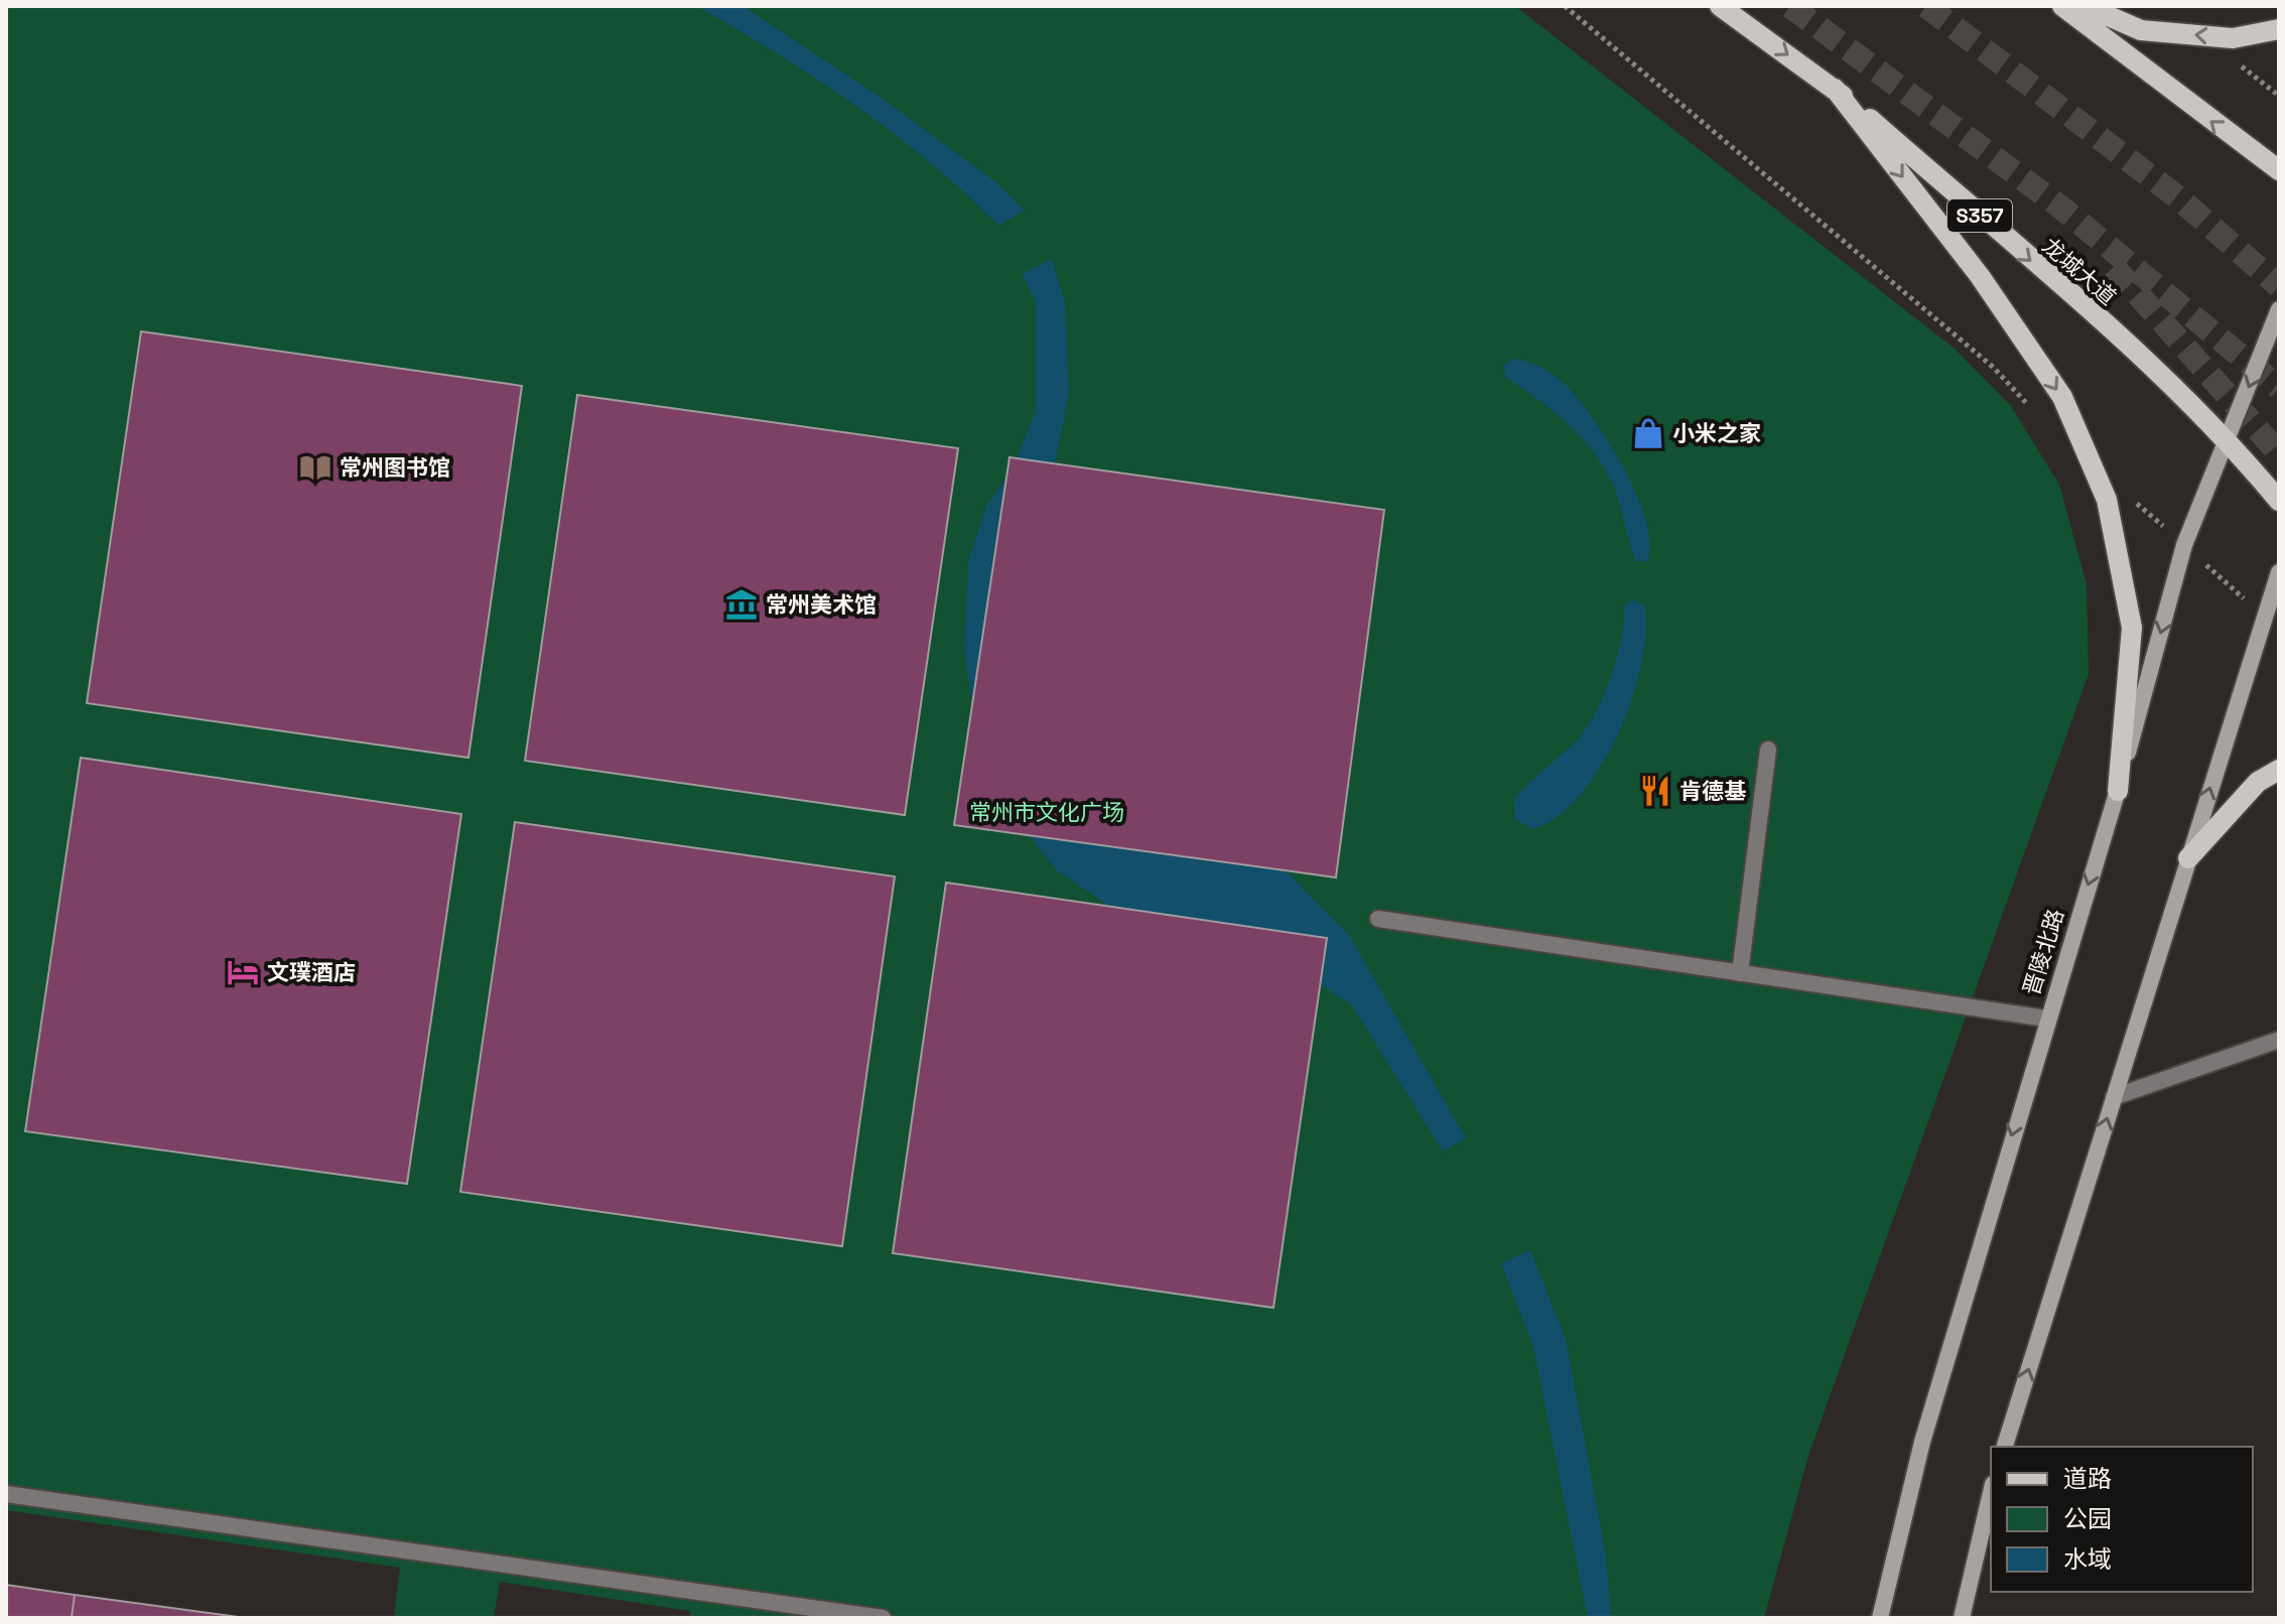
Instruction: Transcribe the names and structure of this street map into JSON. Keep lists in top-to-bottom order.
{
  "streets": {
    "main road": ["S357", "龙城大道", "晋陵北路"]
  },
  "crossings": [
    ["龙城大道", "晋陵北路"]
  ],
  "one_way": ["龙城大道"],
  "parks": ["常州市文化广场"],
  "places": {
    "shop": ["小米之家"],
    "library": ["常州图书馆"],
    "museum": ["常州美术馆"],
    "restaurant": ["肯德基"],
    "hotel": ["文璞酒店"]
  },
  "legend": ["道路", "公园", "水域"]
}
